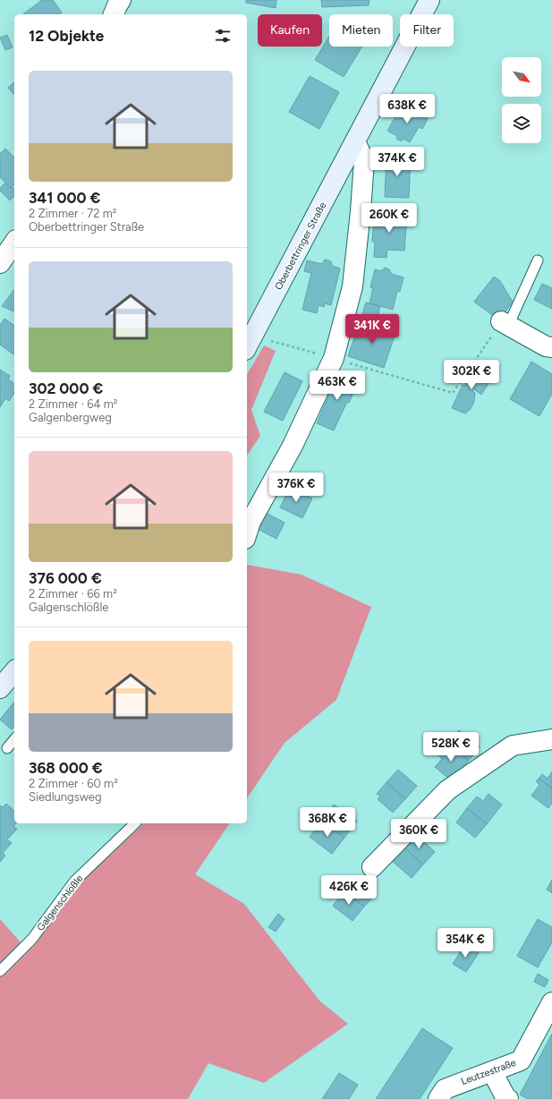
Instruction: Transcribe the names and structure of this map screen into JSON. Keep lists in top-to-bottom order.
{
  "streets": {
    "street": ["Oberbettringer Straße", "Leutzestraße"],
    "lane": ["Galgenschlößle"]
  },
  "north": "bottom right",
  "page": {
    "chip": ["Kaufen", "Mieten", "Filter"],
    "heading": "12 Objekte",
    "list": [
      {
        "name": "341 000 €",
        "note": "2 Zimmer · 72 m² · Oberbettringer Straße"
      },
      {
        "name": "302 000 €",
        "note": "2 Zimmer · 64 m² · Galgenbergweg"
      },
      {
        "name": "376 000 €",
        "note": "2 Zimmer · 66 m² · Galgenschlößle"
      },
      {
        "name": "368 000 €",
        "note": "2 Zimmer · 60 m² · Siedlungsweg"
      }
    ],
    "price": [
      "638K €",
      "374K €",
      "260K €",
      "341K €",
      "302K €",
      "463K €",
      "376K €",
      "528K €",
      "368K €",
      "360K €",
      "426K €",
      "354K €"
    ]
  }
}
